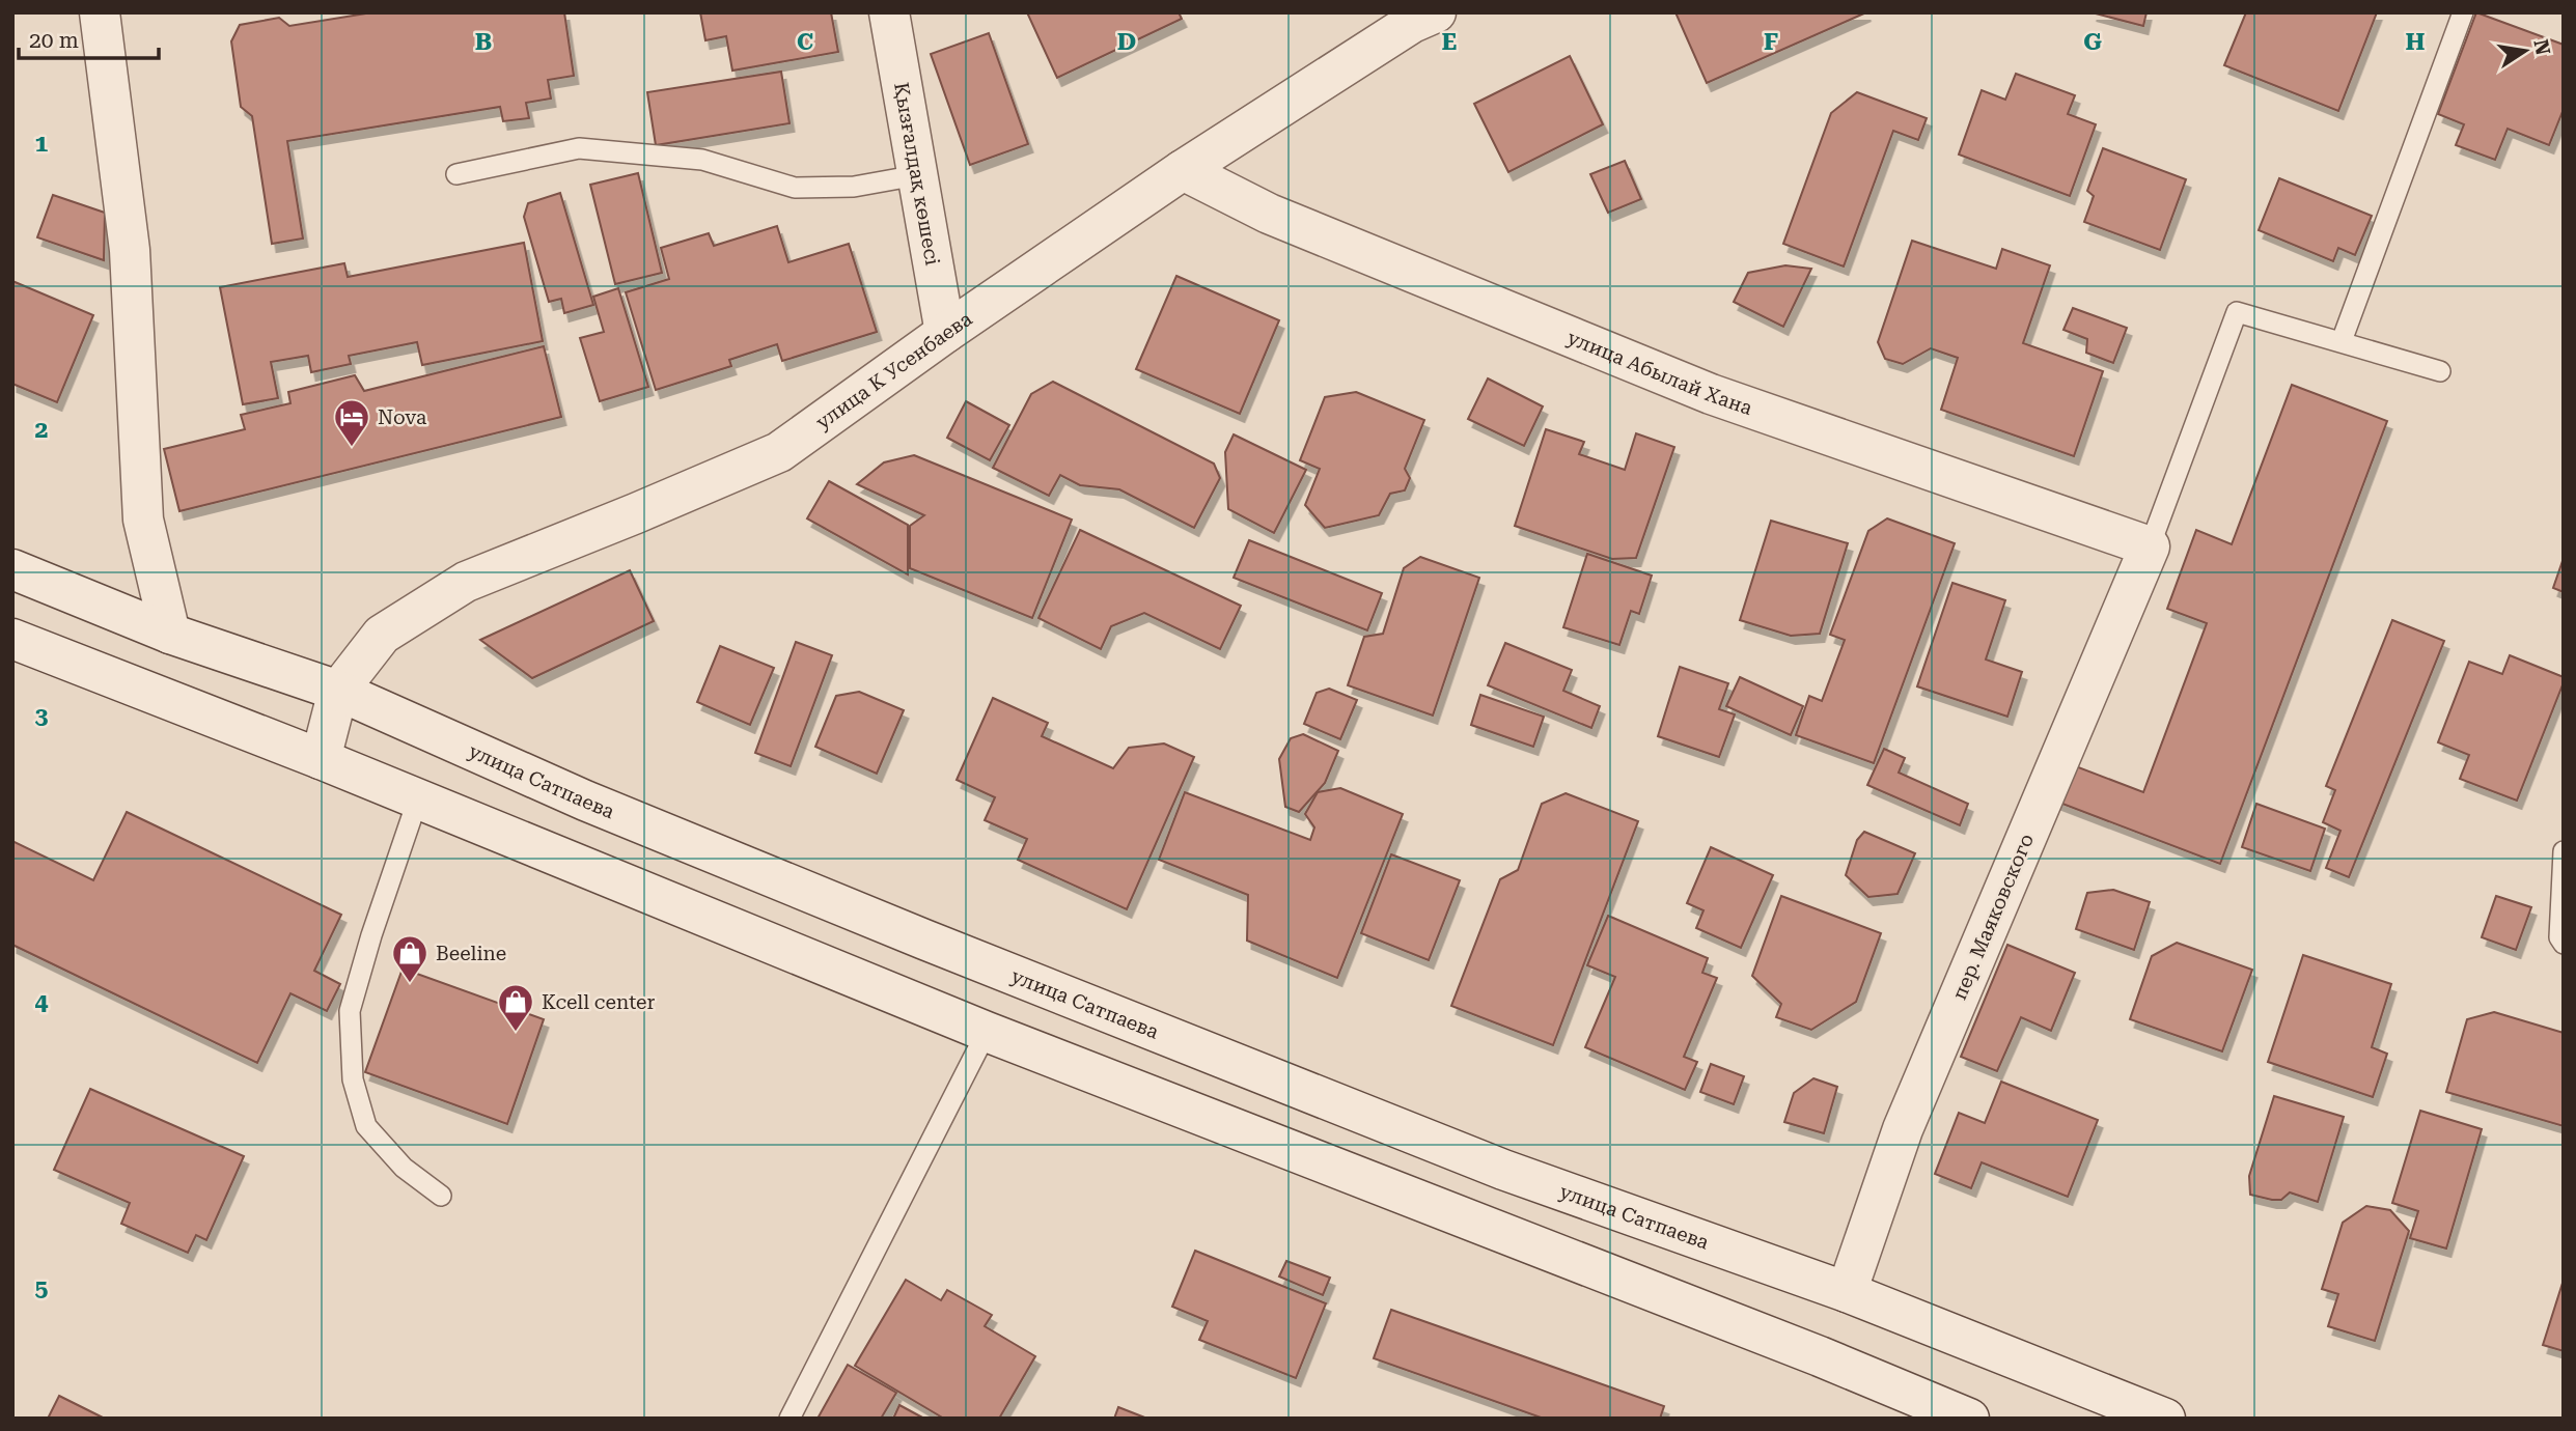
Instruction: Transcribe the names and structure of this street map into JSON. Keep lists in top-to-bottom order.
{
  "streets": {
    "street": [
      "Қызғалдақ көшесі",
      "улица К Усенбаева",
      "улица Абылай Хана",
      "улица Сатпаева",
      "пер. Маяковского"
    ]
  },
  "crossings": [
    ["Қызғалдақ көшесі", "улица К Усенбаева"],
    ["улица К Усенбаева", "улица Абылай Хана"],
    ["улица К Усенбаева", "улица Сатпаева"],
    ["улица Абылай Хана", "пер. Маяковского"],
    ["улица Сатпаева", "пер. Маяковского"]
  ],
  "places": {
    "hotel": ["Nova"],
    "shop": ["Beeline", "Kcell center"]
  },
  "scale_bar": "20 m",
  "north": "right",
  "grid": {
    "columns": [
      "B",
      "C",
      "D",
      "E",
      "F",
      "G",
      "H"
    ],
    "rows": [
      "1",
      "2",
      "3",
      "4",
      "5"
    ]
  }
}
